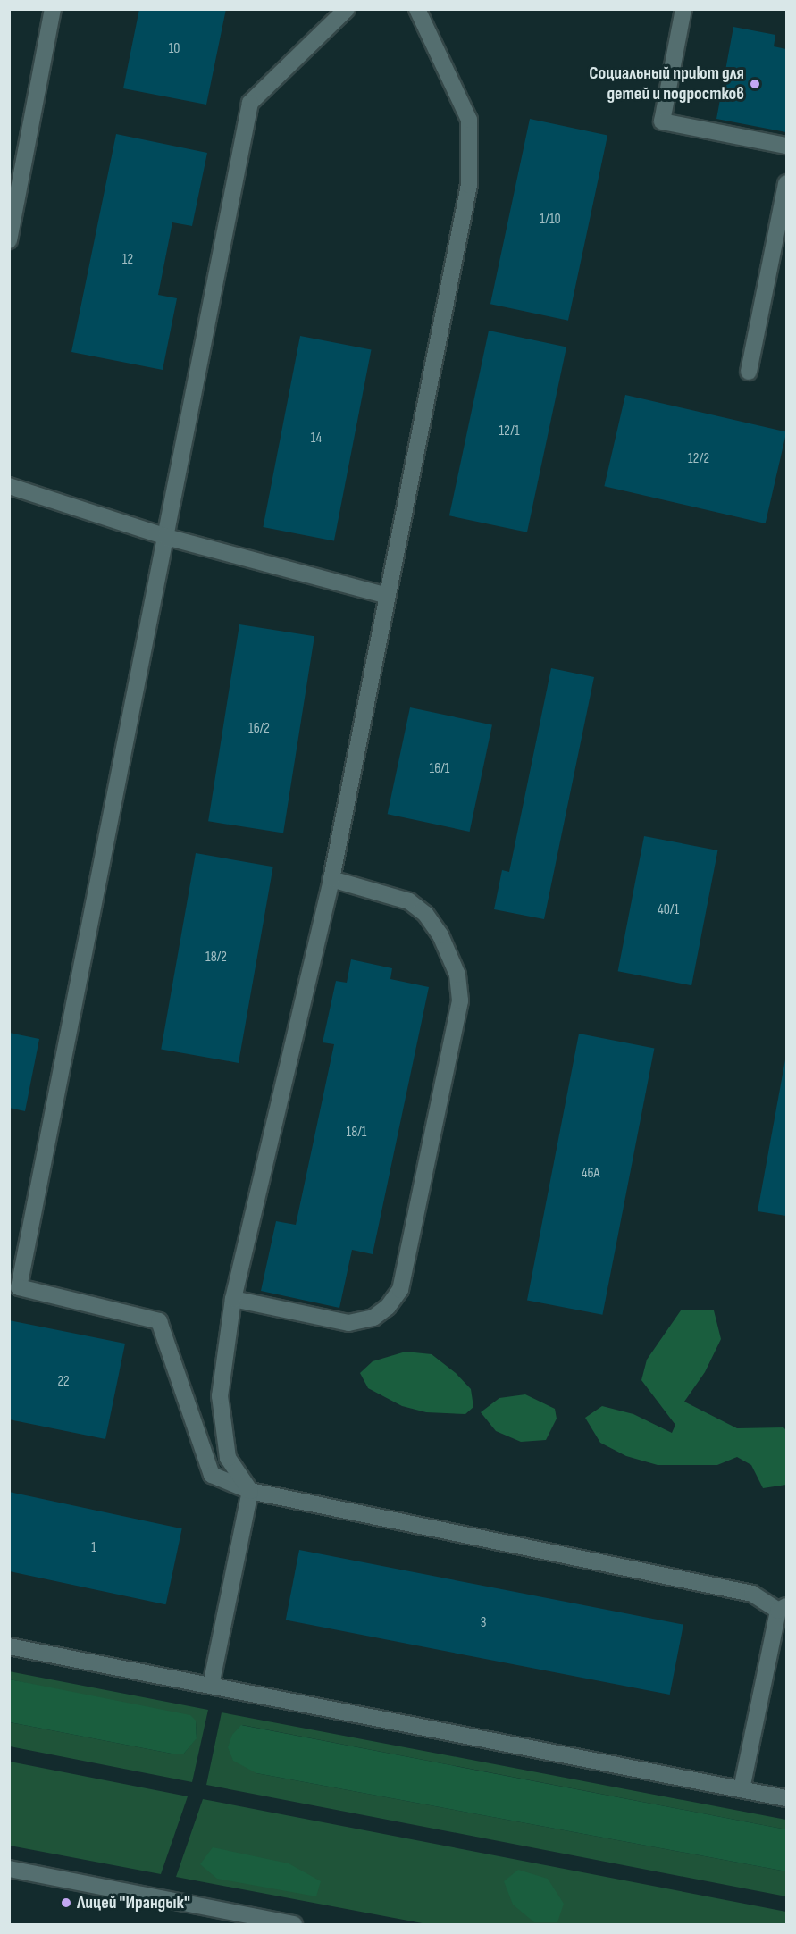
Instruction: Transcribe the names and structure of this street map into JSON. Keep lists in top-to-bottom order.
{
  "places": ["Социальный приют для детей и подростков", "Лицей \"Ирандык\""],
  "house_numbers": [
    "10",
    "1/10",
    "12",
    "12/1",
    "14",
    "12/2",
    "16/2",
    "16/1",
    "40/1",
    "18/2",
    "18/1",
    "46А",
    "22",
    "1",
    "3"
  ]
}
